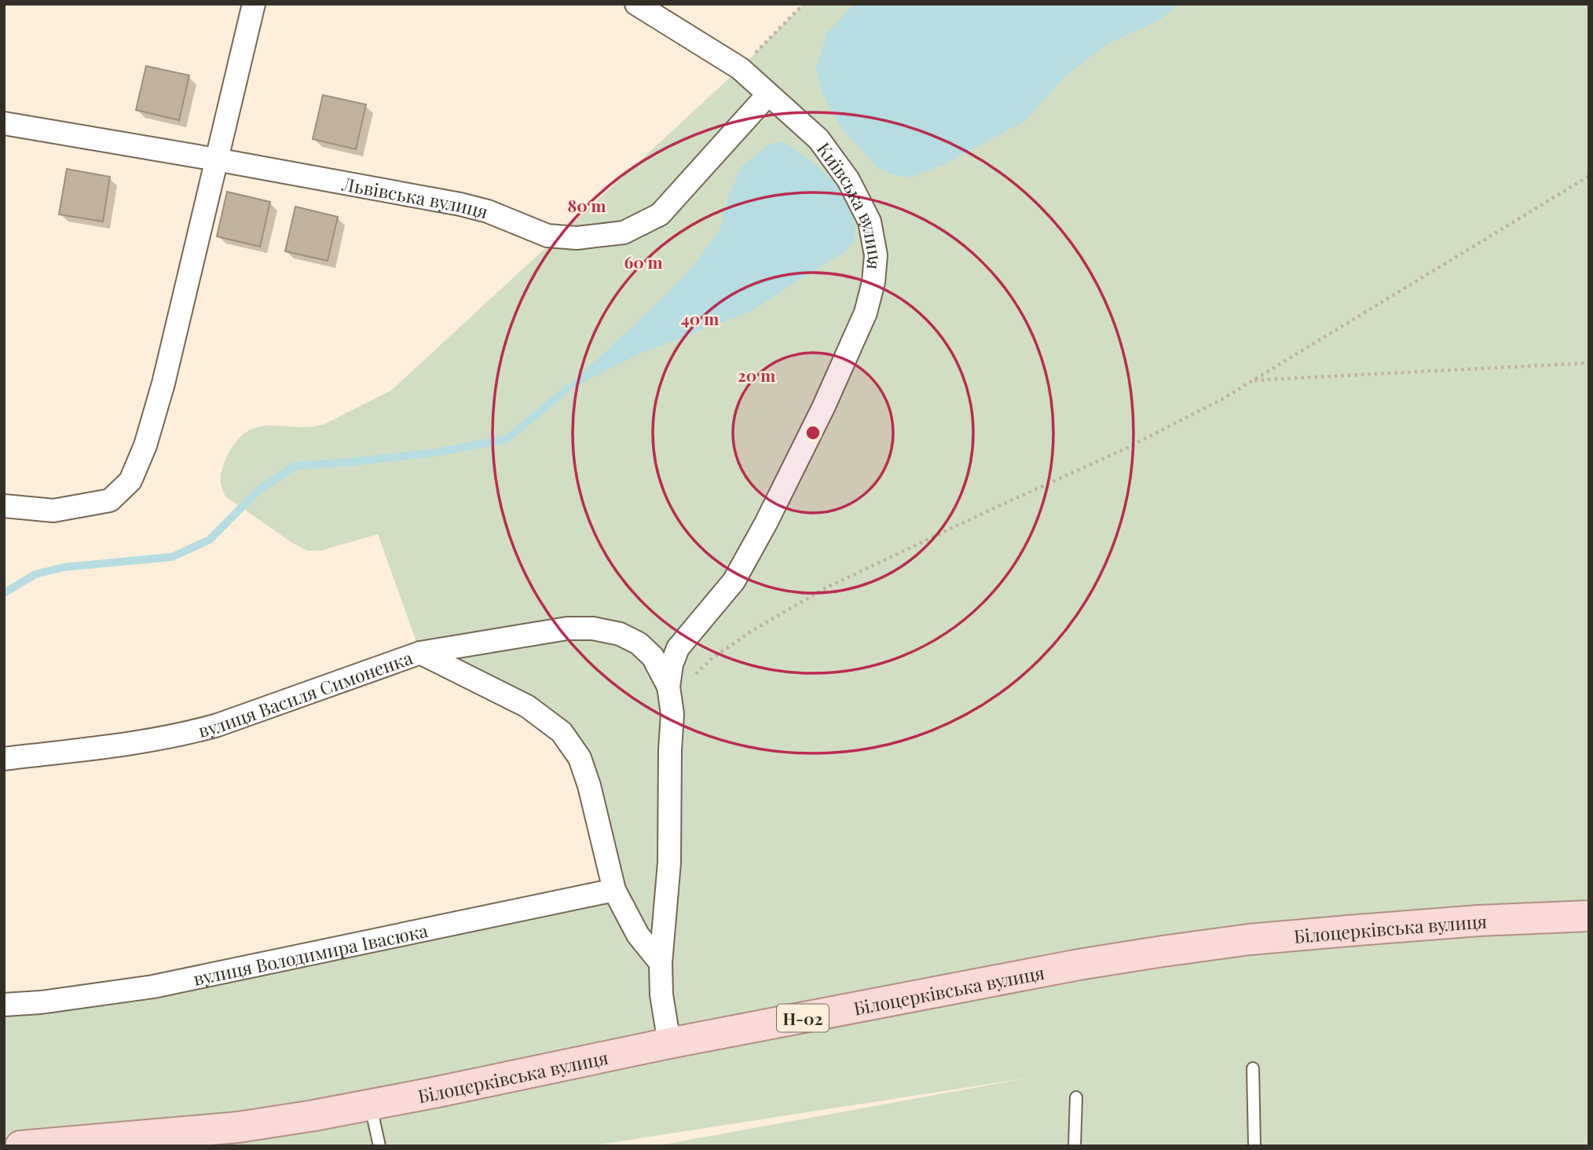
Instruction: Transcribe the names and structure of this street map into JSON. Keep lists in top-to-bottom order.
{
  "streets": {
    "main road": ["Білоцерківська вулиця", "Н-02"],
    "street": [
      "Львівська вулиця",
      "Київська вулиця",
      "вулиця Василя Симоненка",
      "вулиця Володимира Івасюка"
    ]
  },
  "crossings": [
    ["Львівська вулиця", "Київська вулиця"],
    ["Київська вулиця", "вулиця Василя Симоненка"],
    ["Київська вулиця", "Білоцерківська вулиця"],
    ["вулиця Василя Симоненка", "вулиця Володимира Івасюка"]
  ],
  "rings": [
    "80 m",
    "60 m",
    "40 m",
    "20 m"
  ]
}
